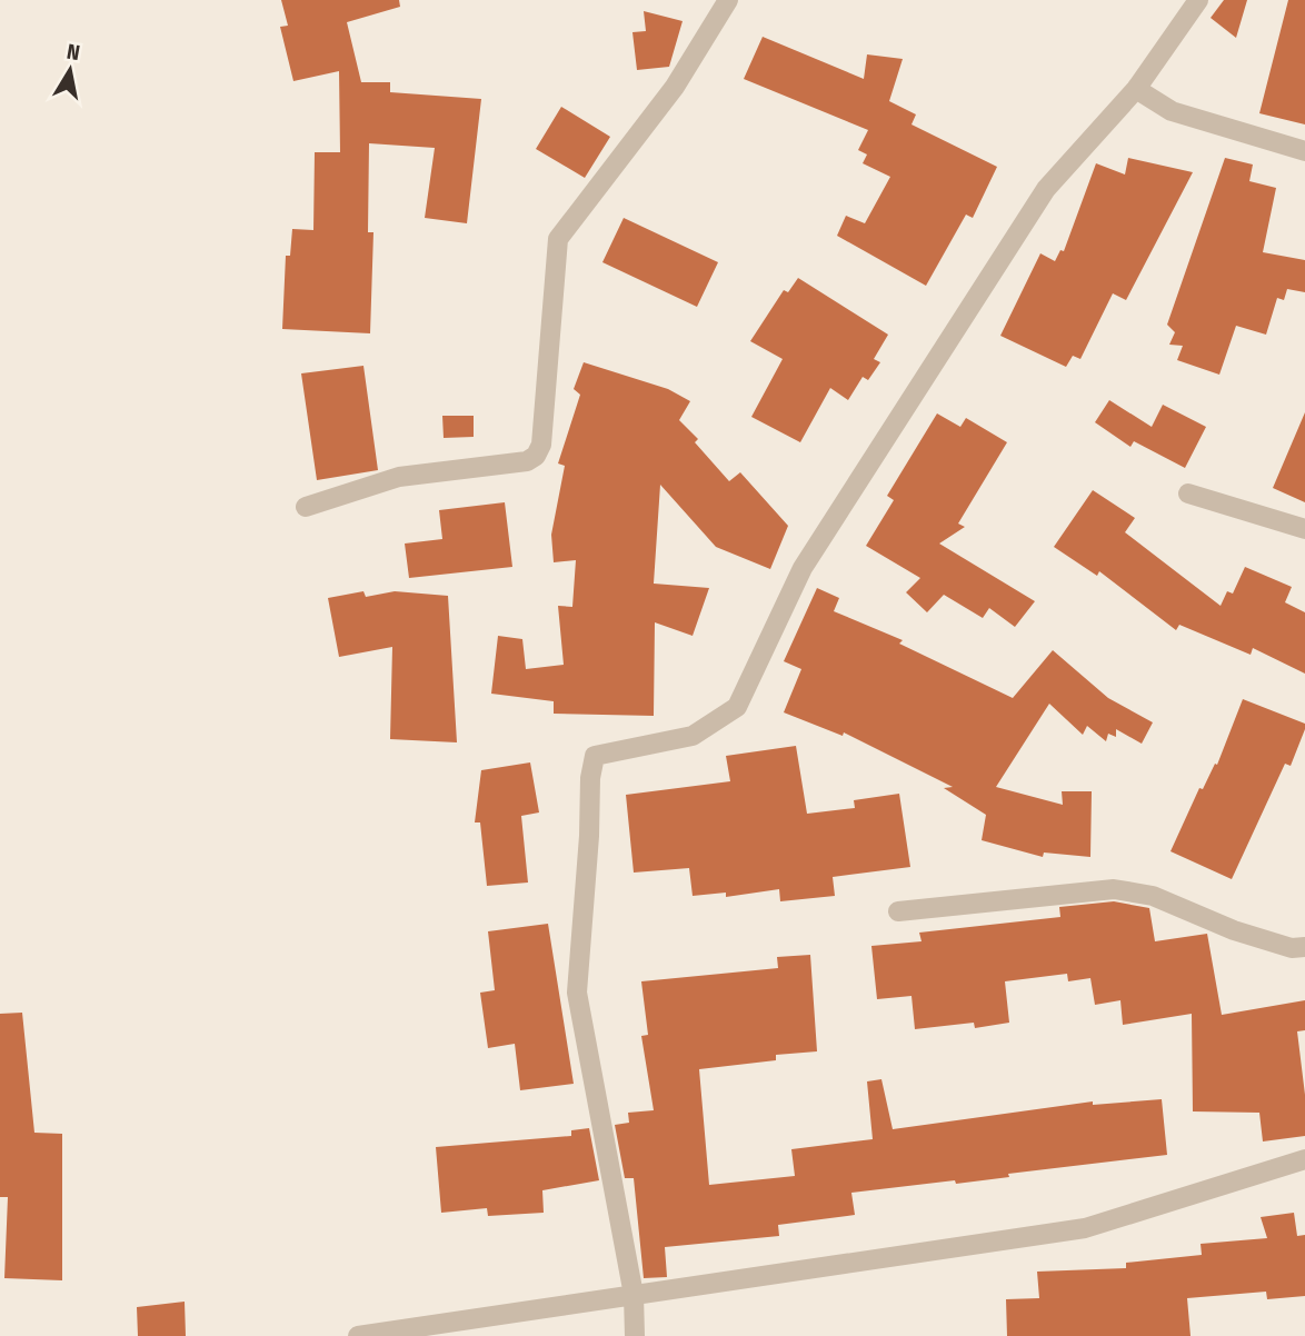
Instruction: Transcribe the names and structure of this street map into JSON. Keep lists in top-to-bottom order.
{
  "north": "top"
}
